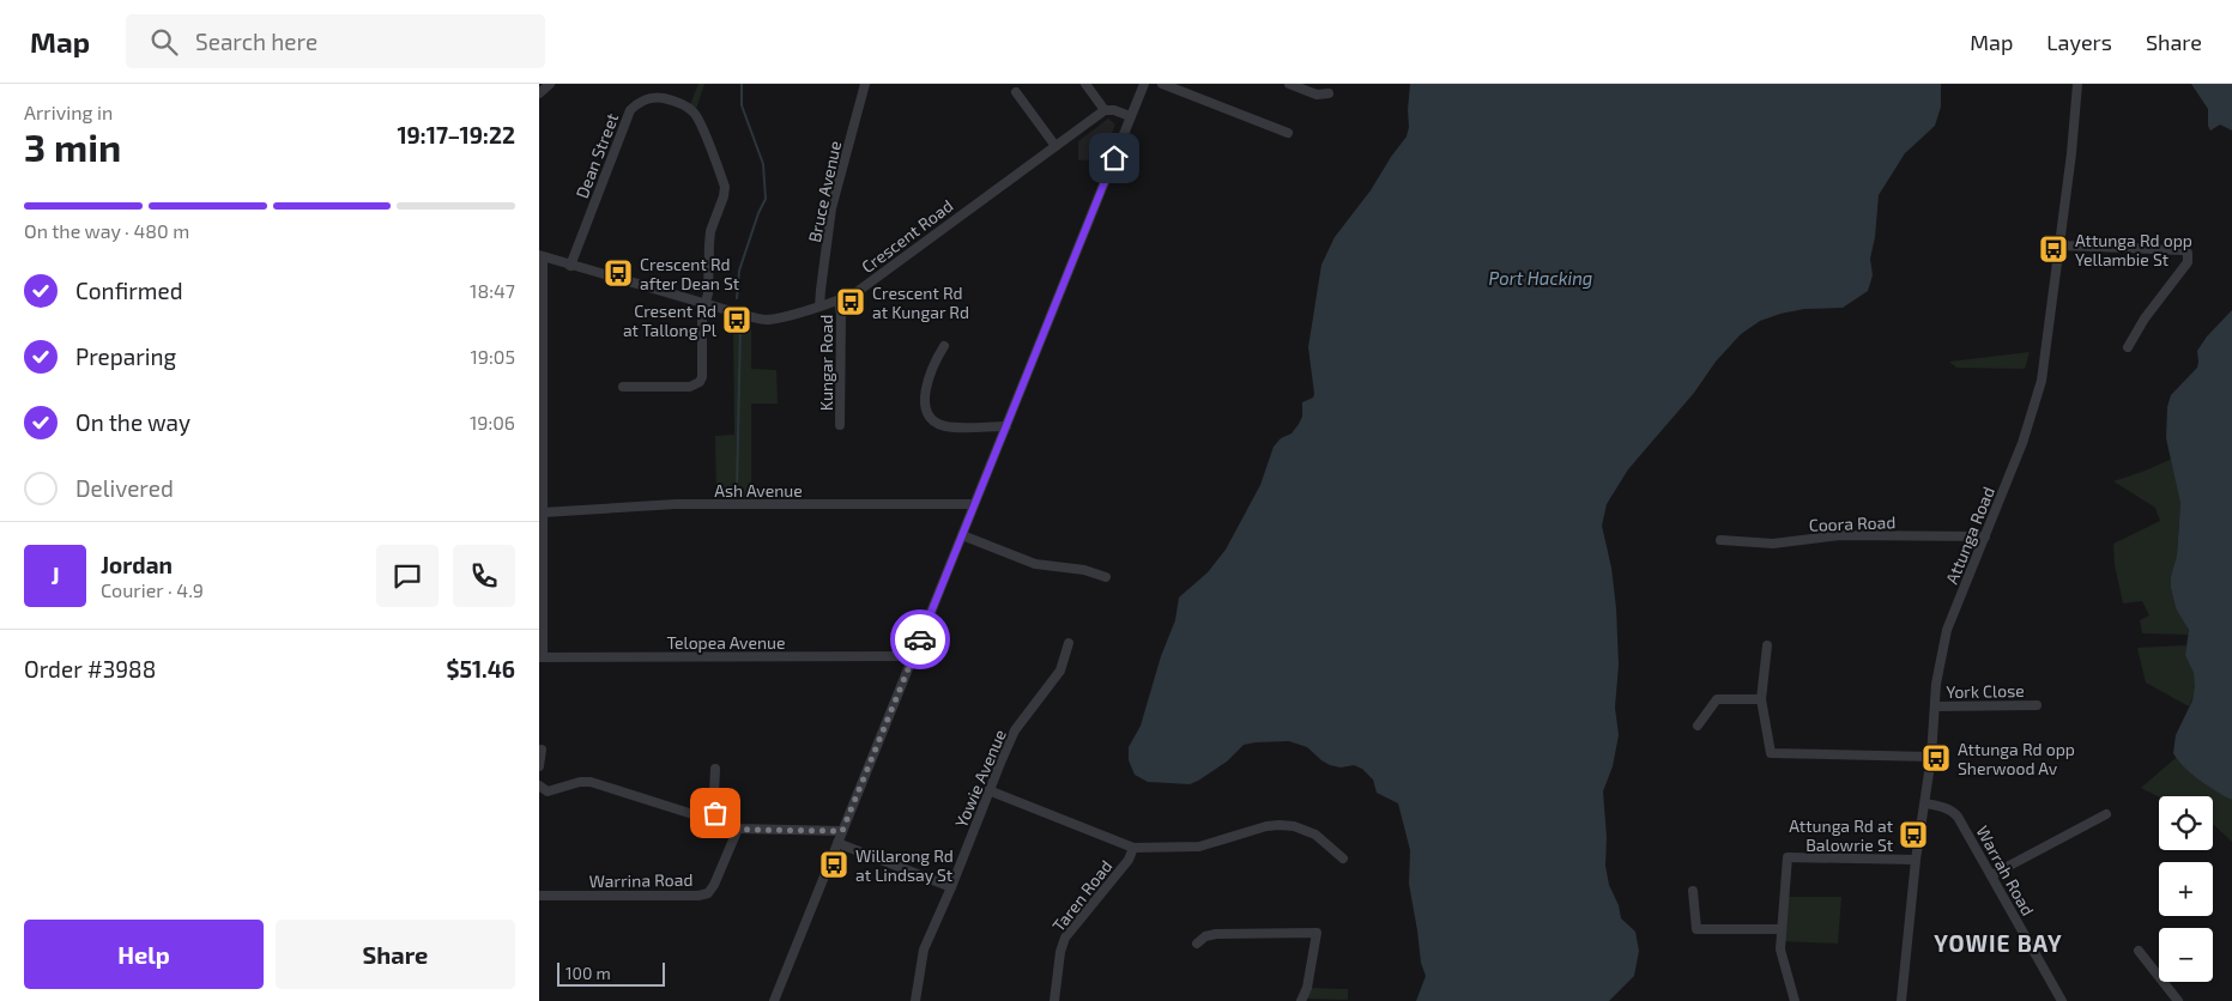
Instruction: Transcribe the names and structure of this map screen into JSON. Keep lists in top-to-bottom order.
{
  "streets": {
    "street": [
      "Dean Street",
      "Bruce Avenue",
      "Crescent Road",
      "Kungar Road",
      "Ash Avenue",
      "Coora Road",
      "Attunga Road",
      "Telopea Avenue",
      "York Close",
      "Yowie Avenue",
      "Warrah Road",
      "Warrina Road",
      "Taren Road"
    ]
  },
  "crossings": [
    ["Dean Street", "Crescent Road"],
    ["Bruce Avenue", "Crescent Road"],
    ["Crescent Road", "Kungar Road"],
    ["Coora Road", "Attunga Road"],
    ["Attunga Road", "York Close"],
    ["Attunga Road", "Warrah Road"]
  ],
  "districts": ["YOWIE BAY"],
  "water": ["Port Hacking"],
  "places": {
    "bus stop": [
      "Attunga Rd opp Yellambie St",
      "Crescent Rd after Dean St",
      "Crescent Rd at Kungar Rd",
      "Cresent Rd at Tallong Pl",
      "Attunga Rd opp Sherwood Av",
      "Attunga Rd at Balowrie St",
      "Willarong Rd at Lindsay St"
    ]
  },
  "scale_bar": "100 m",
  "page": {
    "header": "Map",
    "search": "Search here",
    "nav": ["Map", "Layers", "Share"],
    "heading": ["3 min", "Arriving in", "19:17–19:22"],
    "panel": [
      "Jordan",
      "Courier · 4.9",
      "Order #3988",
      "$51.46"
    ],
    "bar": "On the way · 480 m",
    "list": [
      ["Confirmed", "18:47"],
      ["Preparing", "19:05"],
      ["On the way", "19:06"],
      "Delivered"
    ],
    "round": "J",
    "map_buttons": ["+", "−"],
    "buttons": ["Help", "Share"],
    "scale": "100 m"
  }
}
